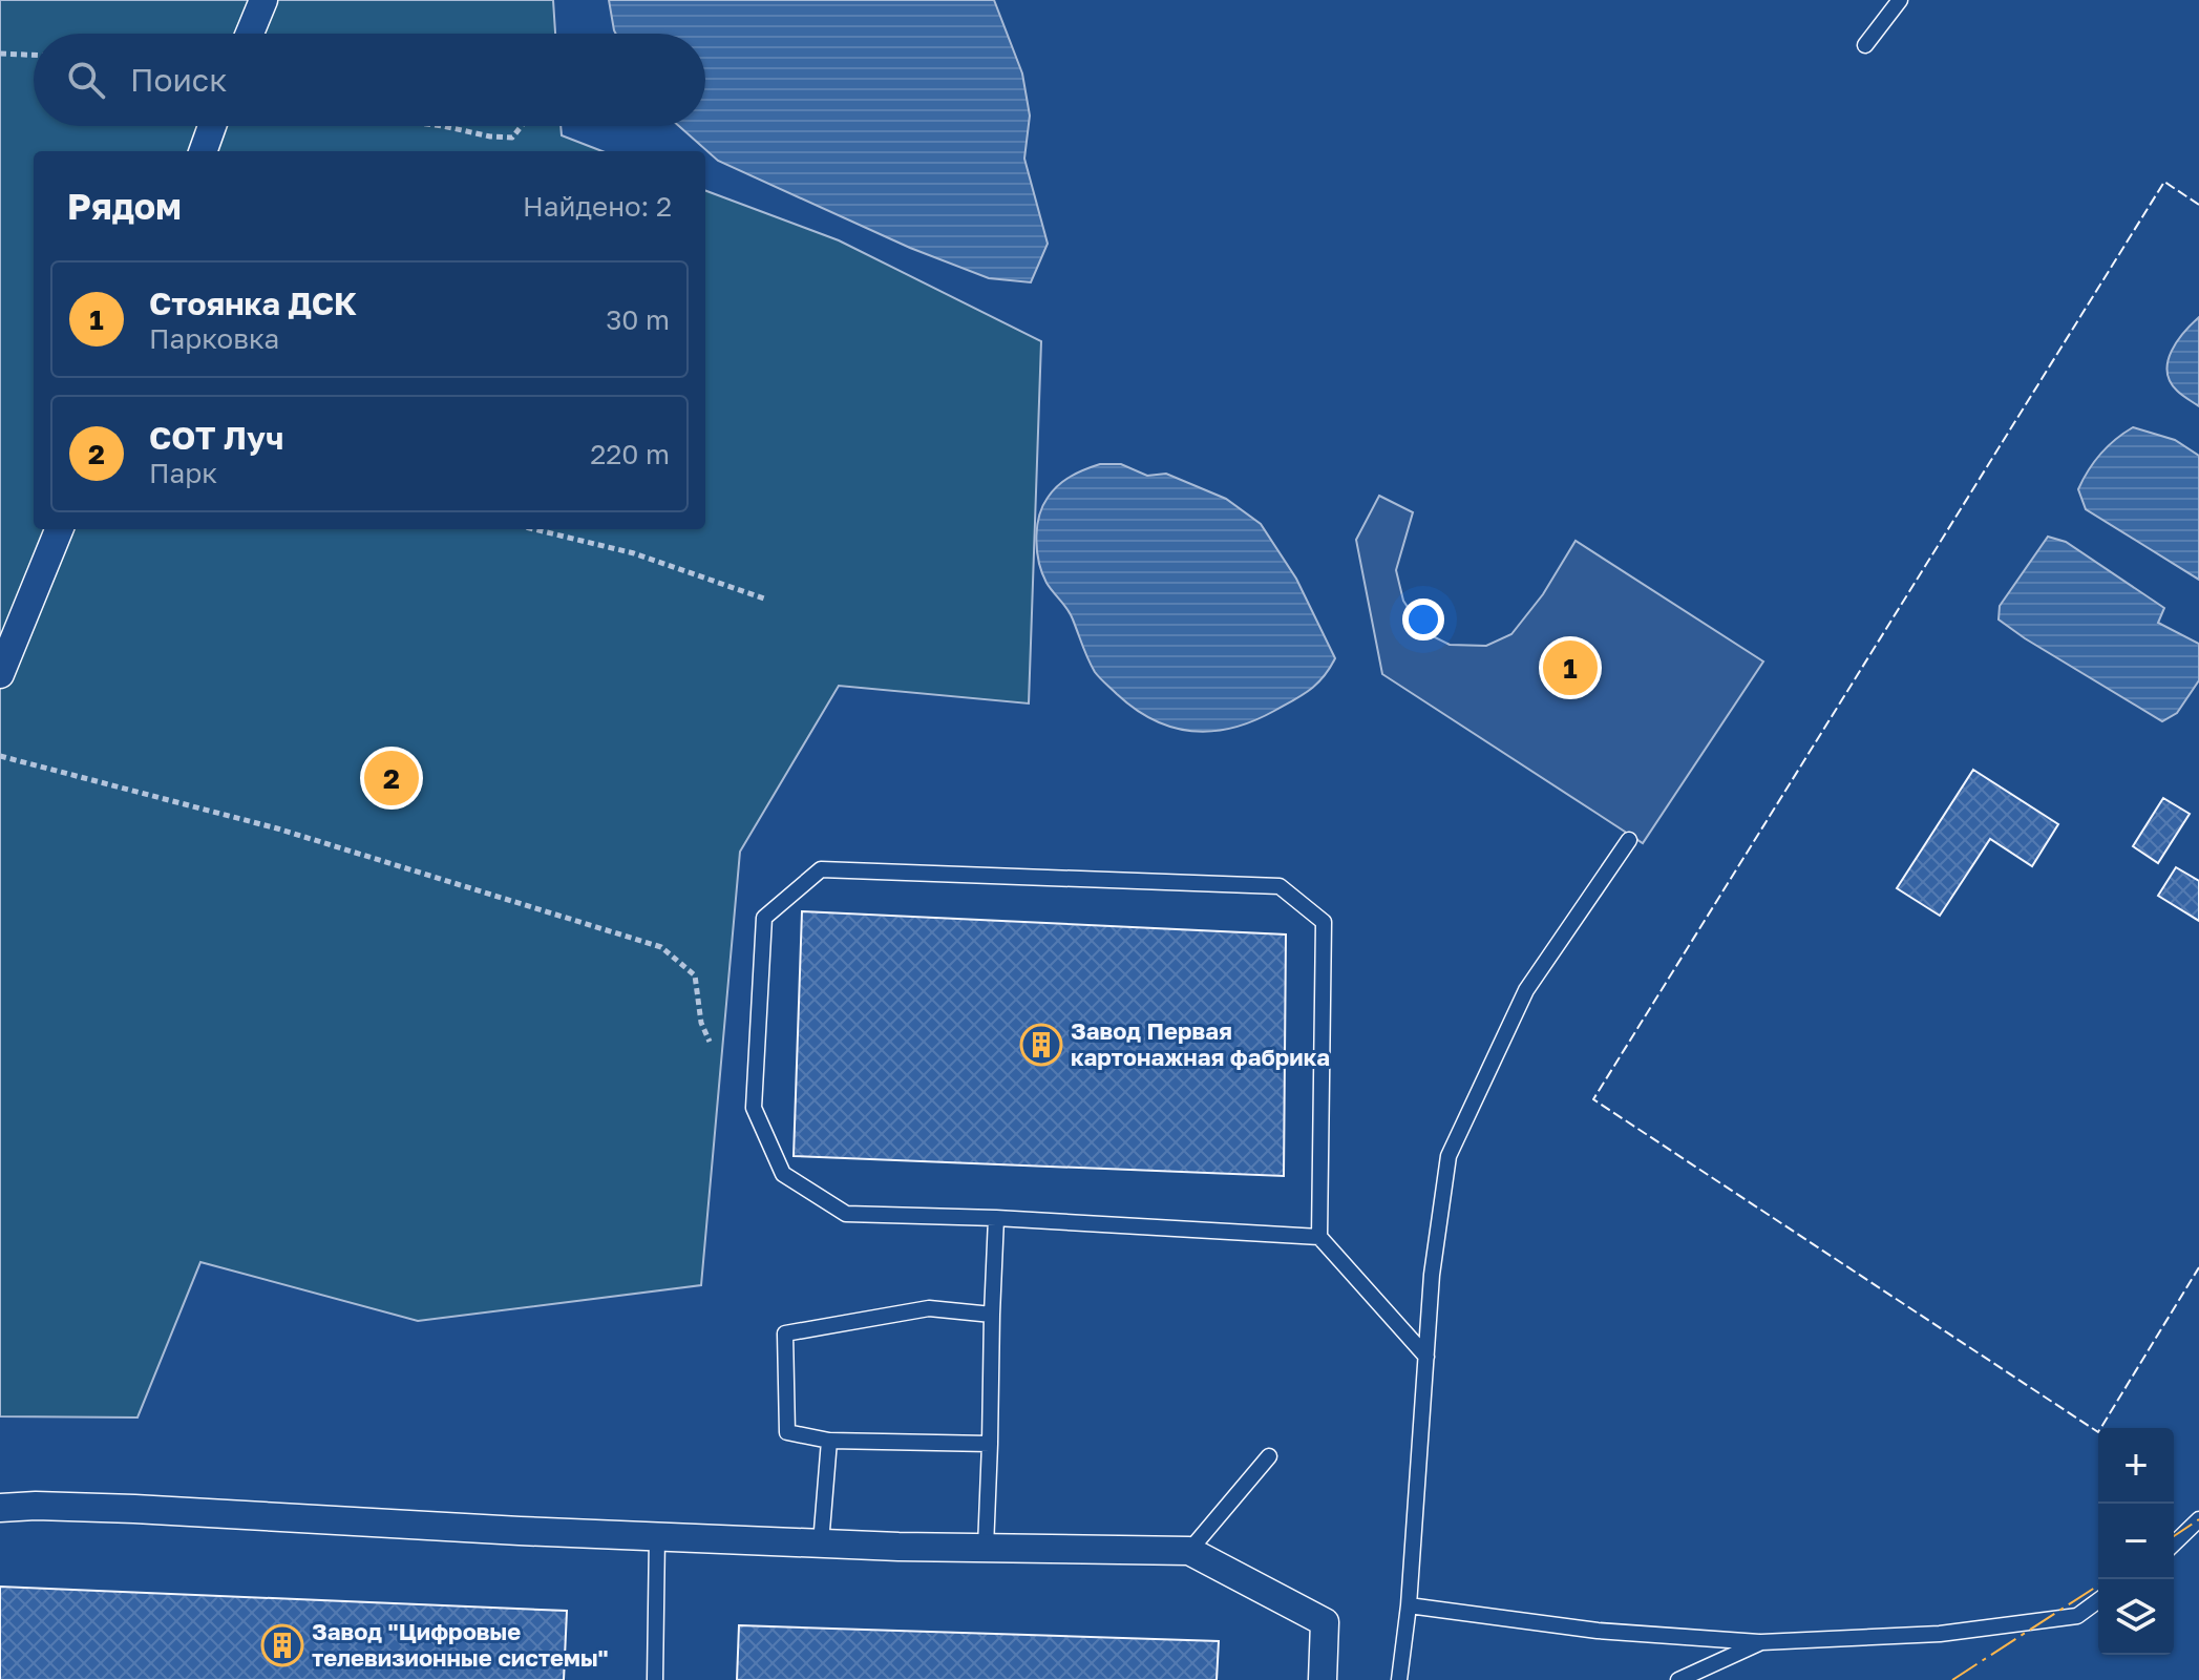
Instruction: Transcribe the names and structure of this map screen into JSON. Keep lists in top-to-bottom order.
{
  "places": {
    "building": ["Завод Первая картонажная фабрика", "Завод \"Цифровые телевизионные системы\""]
  },
  "page": {
    "search": "Поиск",
    "heading": ["Рядом", "Найдено: 2"],
    "list": [
      {
        "mark": "1",
        "name": "Стоянка ДСК",
        "note": "Парковка",
        "value": "30 m"
      },
      {
        "mark": "2",
        "name": "СОТ Луч",
        "note": "Парк",
        "value": "220 m"
      }
    ],
    "pins": ["1", "2"],
    "map_buttons": ["+", "−"]
  }
}
